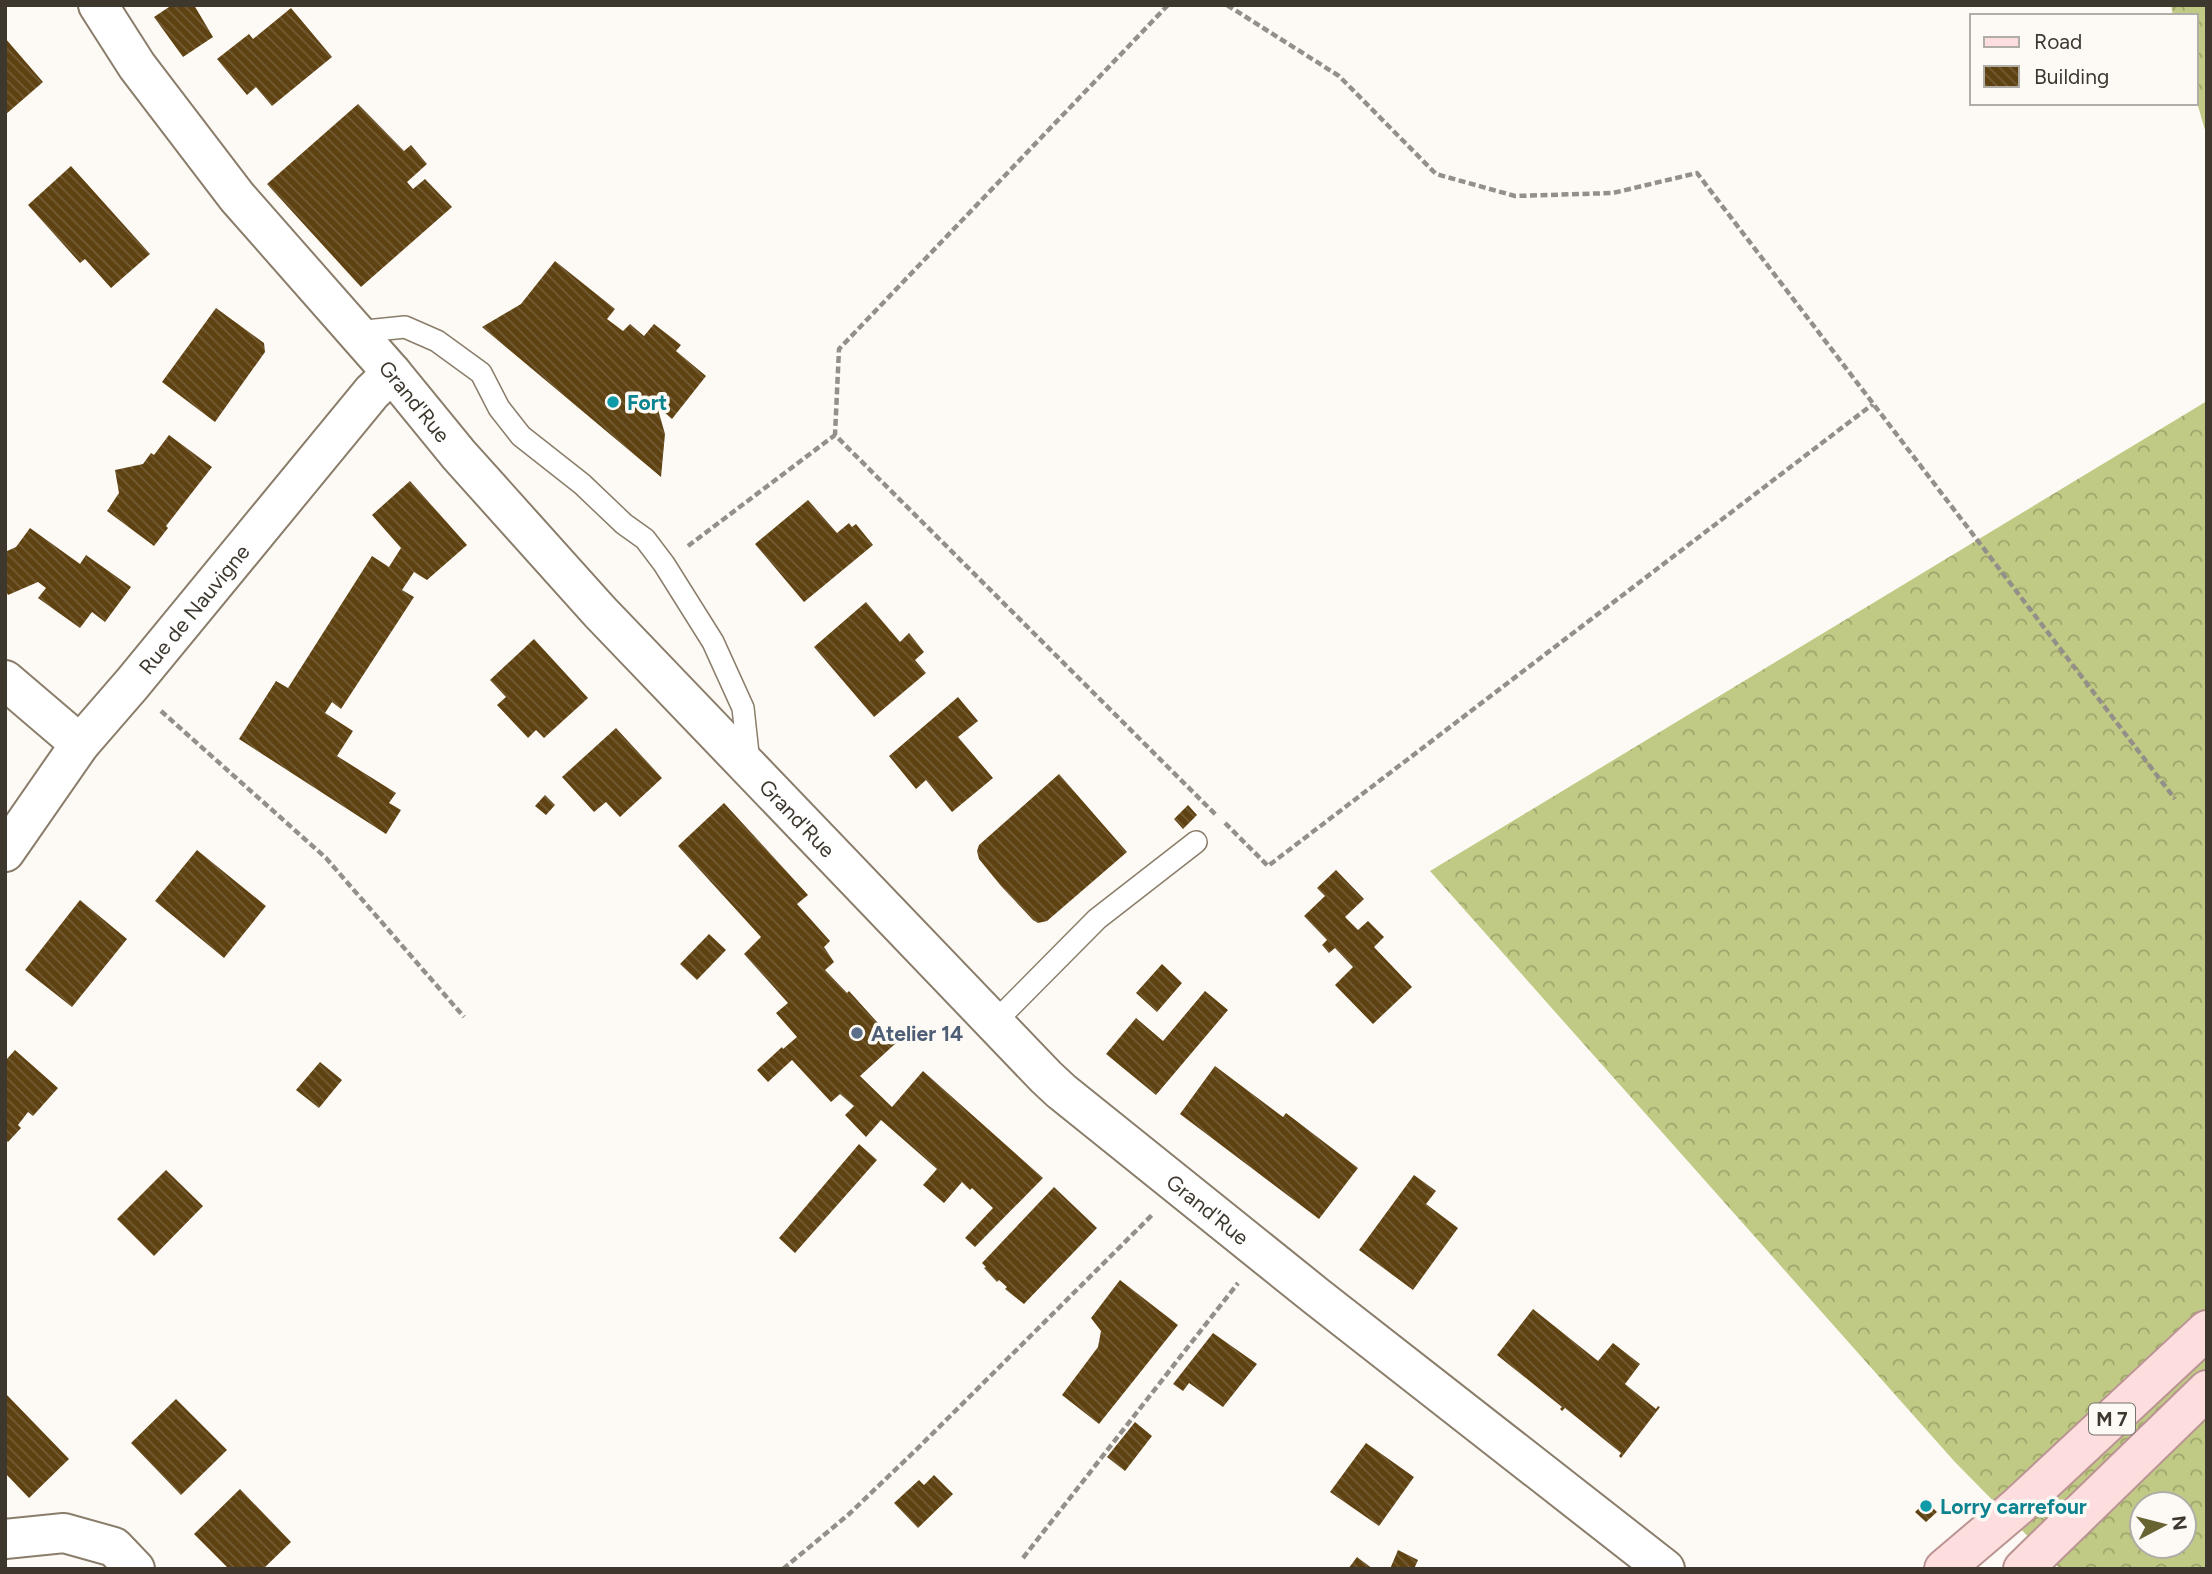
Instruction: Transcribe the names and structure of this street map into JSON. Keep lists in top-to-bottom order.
{
  "streets": {
    "main road": ["M 7"],
    "street": ["Grand'Rue", "Rue de Nauvigne"]
  },
  "crossings": [
    ["Grand'Rue", "Rue de Nauvigne"]
  ],
  "places": ["Fort", "Atelier 14", "Lorry carrefour"],
  "legend": ["Road", "Building"],
  "north": "right"
}
